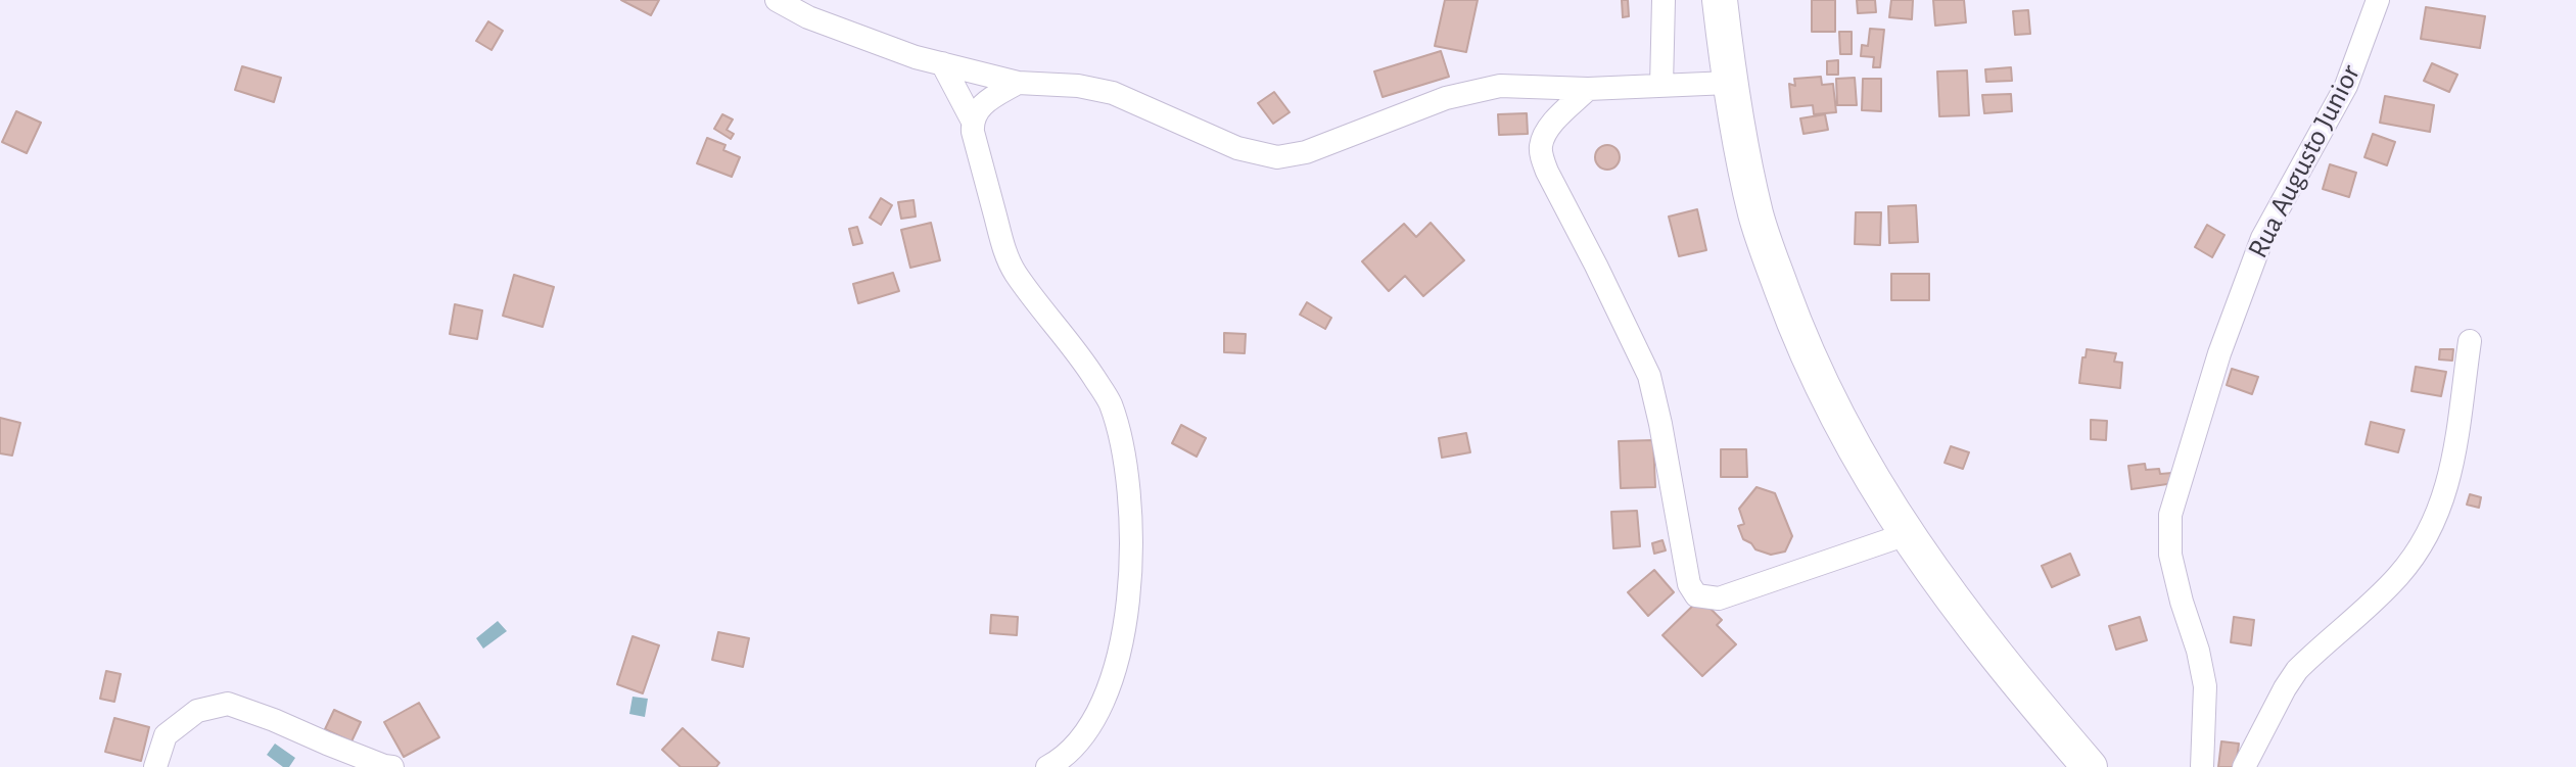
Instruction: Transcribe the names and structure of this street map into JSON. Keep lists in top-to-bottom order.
{
  "streets": {
    "street": ["Rua Augusto Junior"]
  }
}
